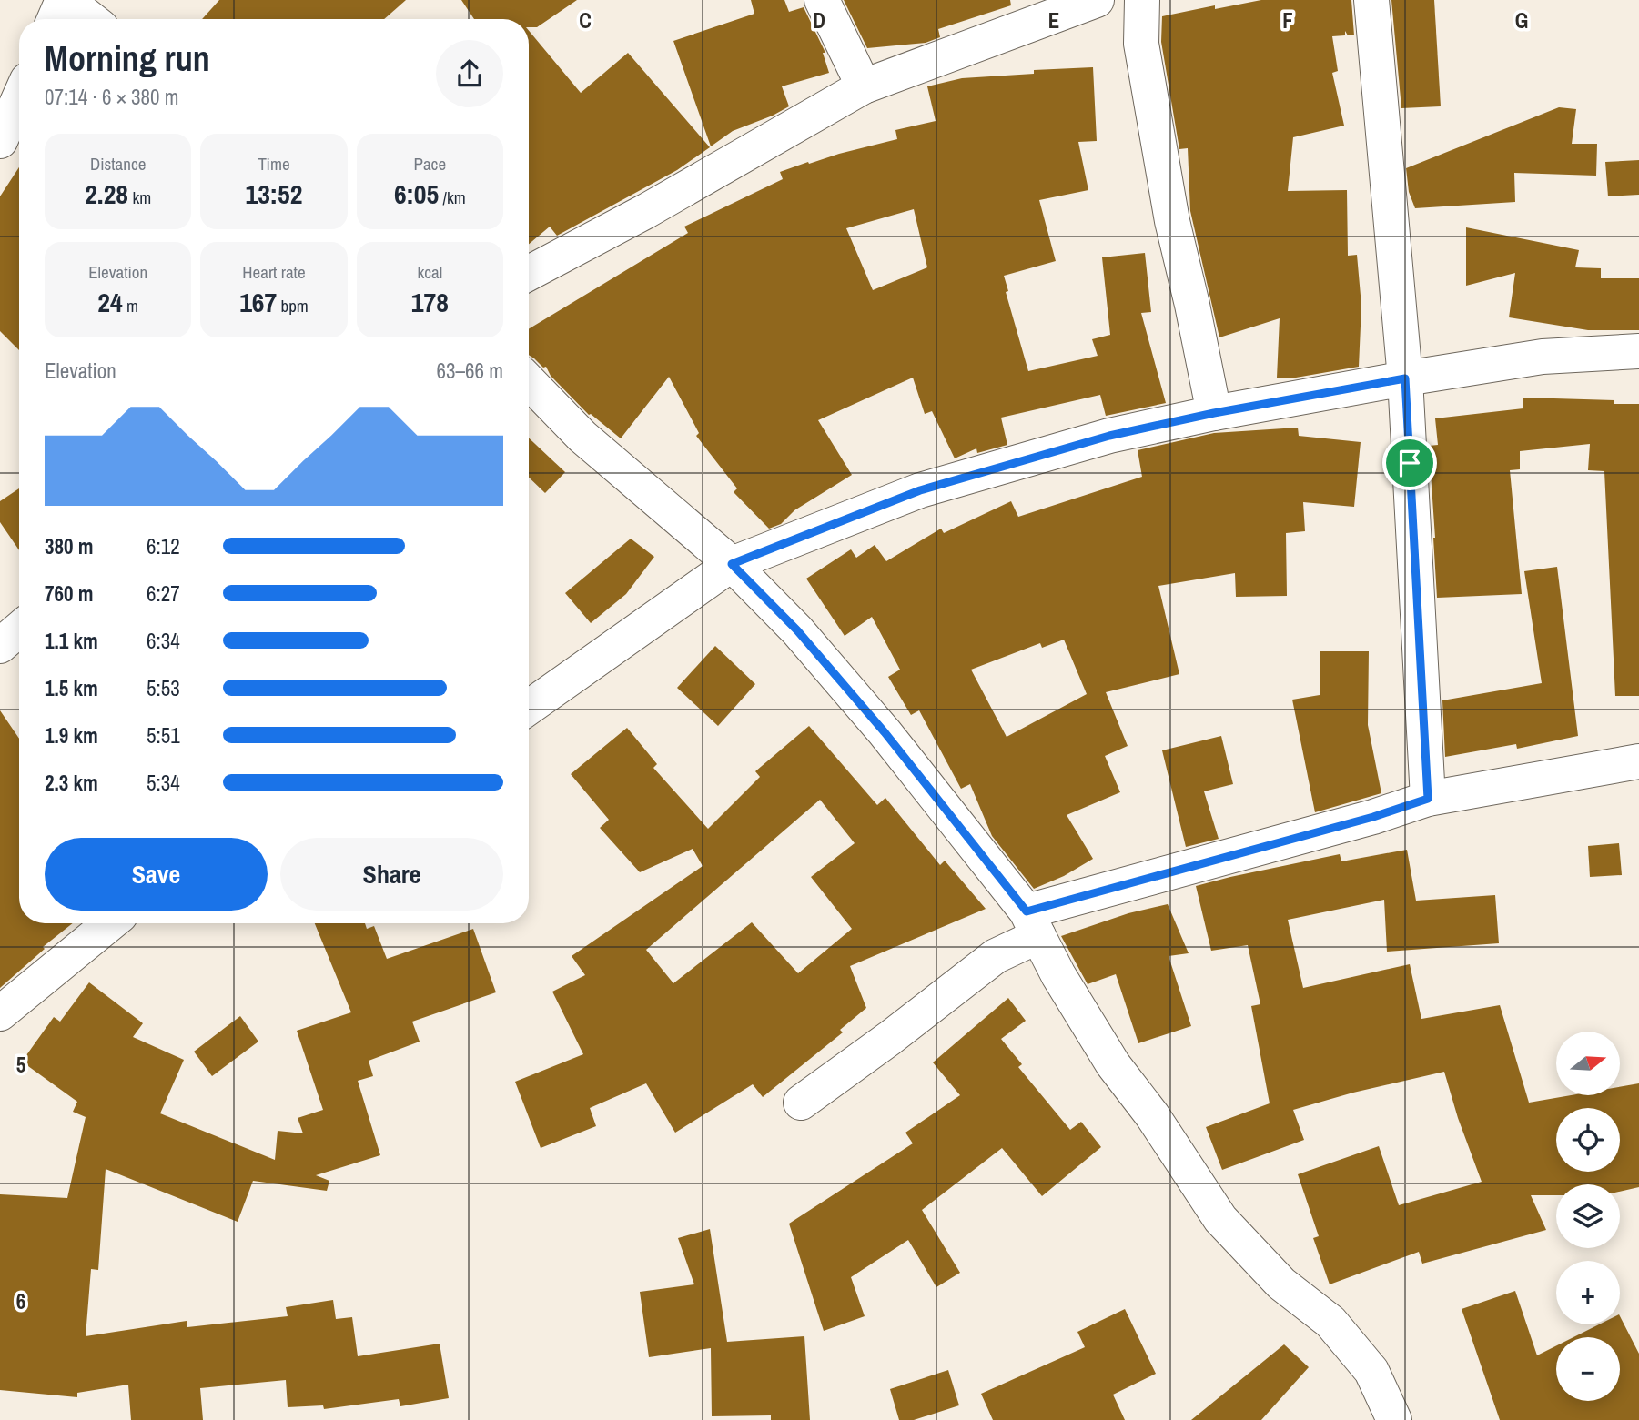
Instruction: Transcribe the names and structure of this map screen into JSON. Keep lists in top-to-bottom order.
{
  "north": "right",
  "page": {
    "heading": ["Morning run", "07:14 · 6 × 380 m"],
    "stats": [
      ["Distance", "2.28 km"],
      ["Time", "13:52"],
      ["Pace", "6:05 /km"],
      ["Elevation", "24 m"],
      ["Heart rate", "167 bpm"],
      ["kcal", "178"]
    ],
    "chart": ["Elevation", "63–66 m"],
    "list": [
      {
        "name": "380 m",
        "note": "6:12"
      },
      {
        "name": "760 m",
        "note": "6:27"
      },
      {
        "name": "1.1 km",
        "note": "6:34"
      },
      {
        "name": "1.5 km",
        "note": "5:53"
      },
      {
        "name": "1.9 km",
        "note": "5:51"
      },
      {
        "name": "2.3 km",
        "note": "5:34"
      }
    ],
    "buttons": ["Save", "Share"],
    "map_buttons": ["+", "−"]
  },
  "grid": {
    "columns": [
      "C",
      "D",
      "E",
      "F",
      "G"
    ],
    "rows": ["5", "6"]
  }
}
